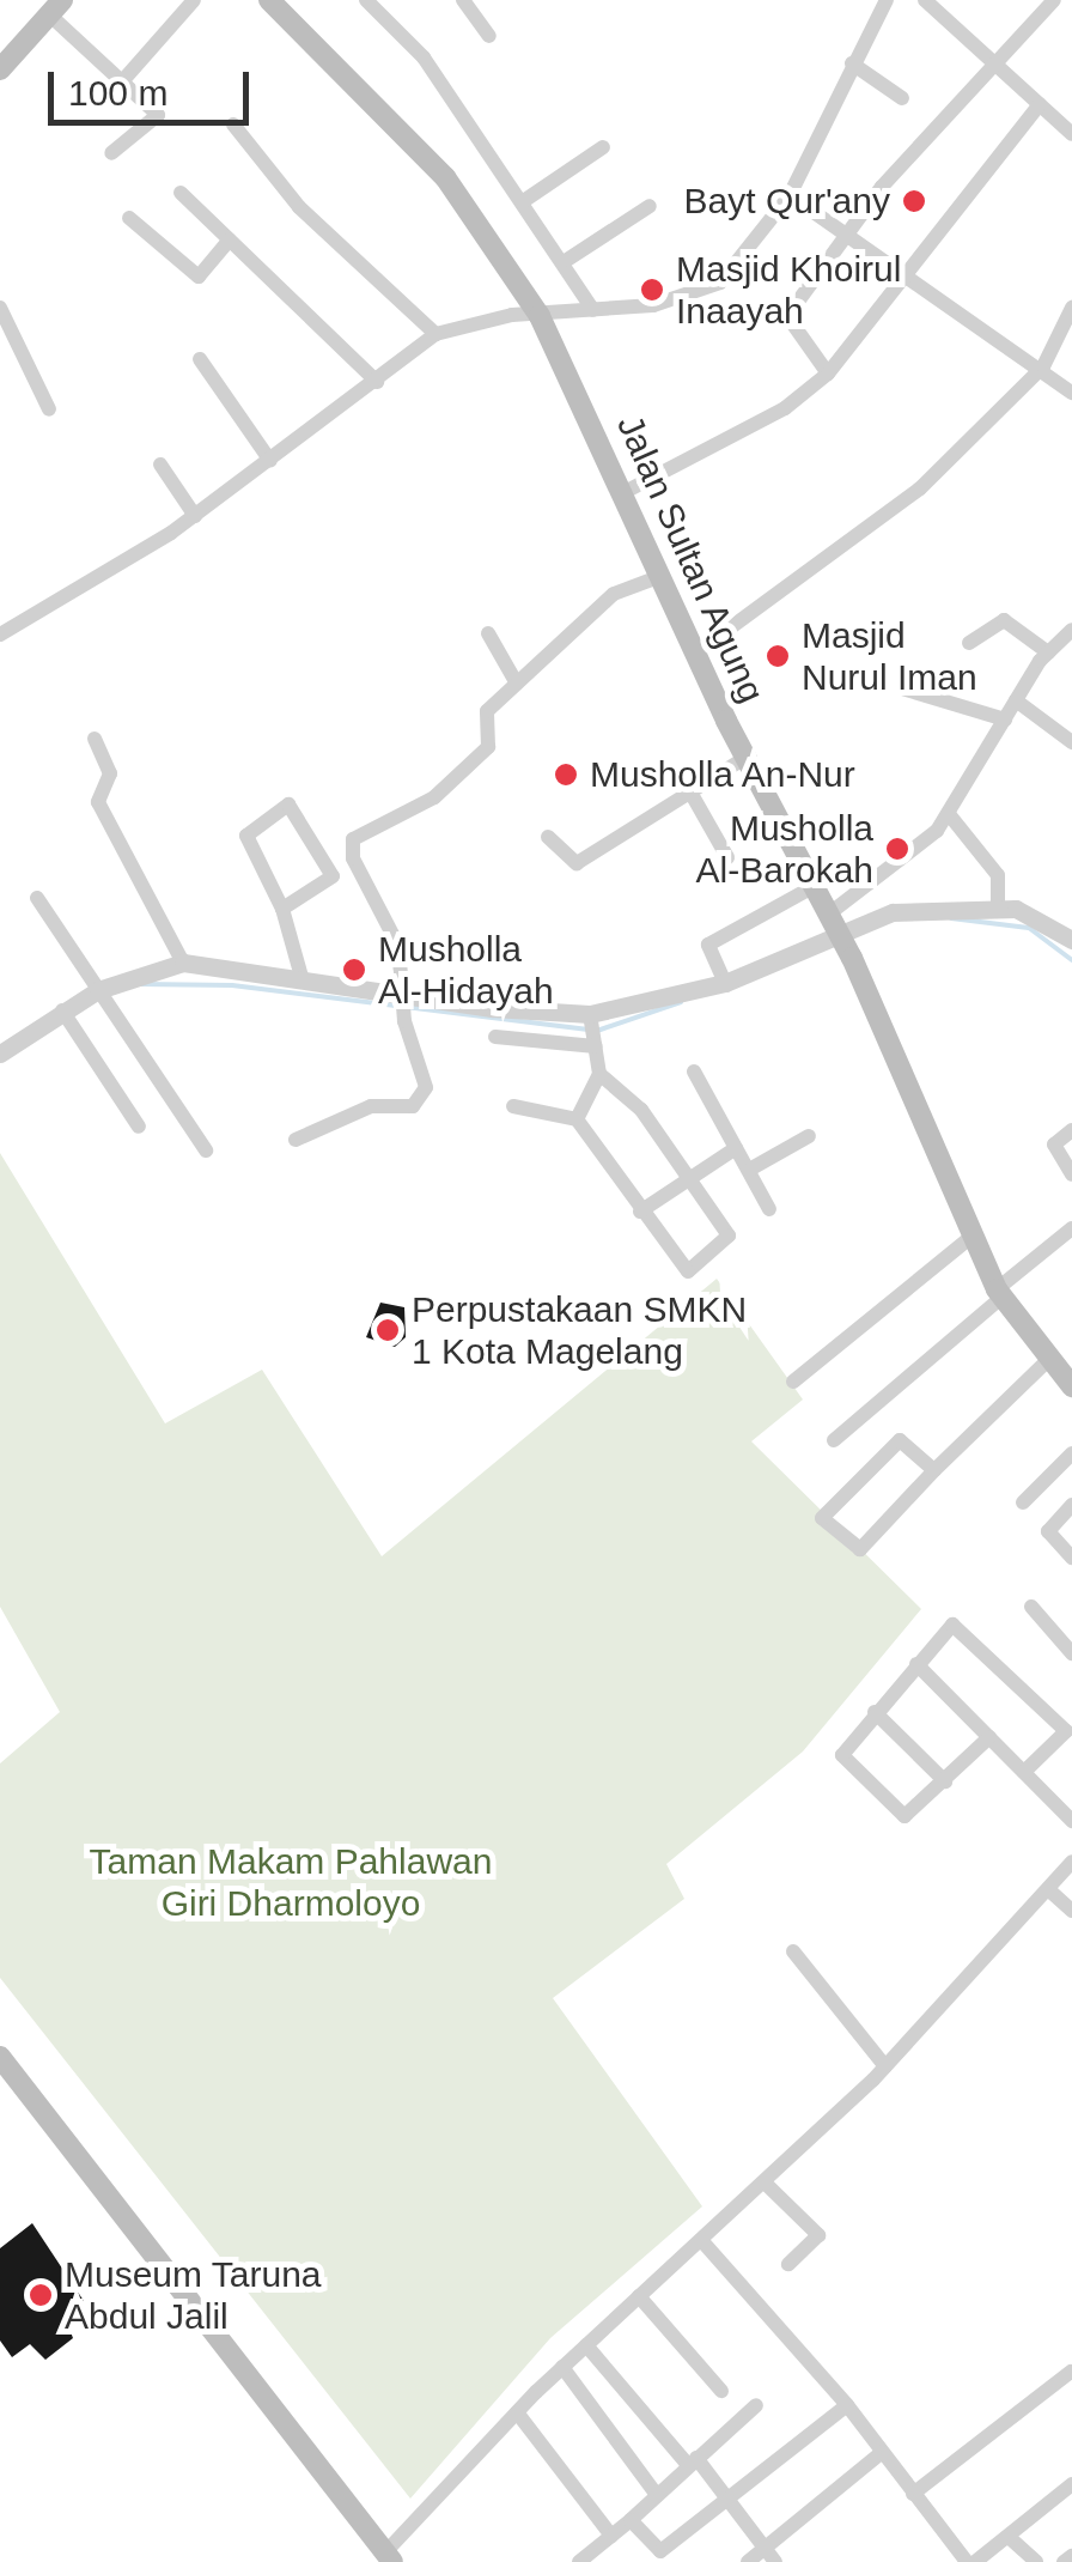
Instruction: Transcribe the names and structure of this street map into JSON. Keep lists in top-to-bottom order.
{
  "streets": {
    "main road": ["Jalan Sultan Agung"]
  },
  "parks": ["Taman Makam Pahlawan Giri Dharmoloyo"],
  "places": [
    "Bayt Qur'any",
    "Masjid Khoirul Inaayah",
    "Masjid Nurul Iman",
    "Musholla An-Nur",
    "Musholla Al-Barokah",
    "Musholla Al-Hidayah",
    "Perpustakaan SMKN 1 Kota Magelang",
    "Museum Taruna Abdul Jalil"
  ],
  "scale_bar": "100 m"
}
